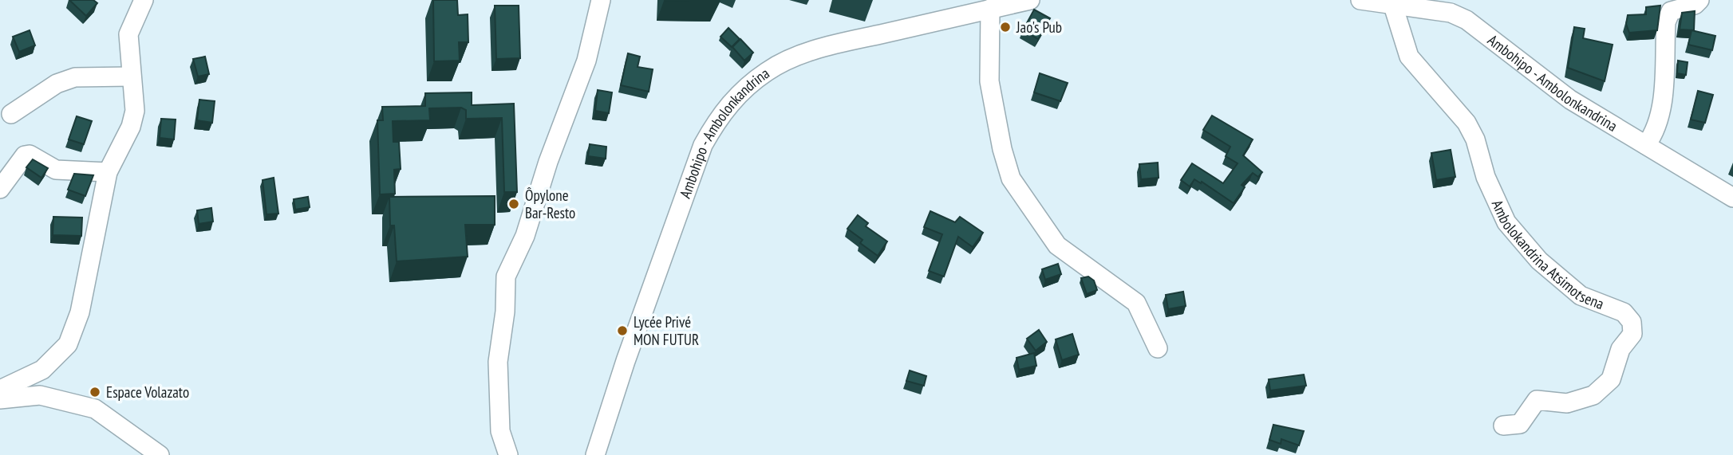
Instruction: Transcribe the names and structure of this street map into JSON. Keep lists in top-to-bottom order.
{
  "streets": {
    "street": ["Ambohipo - Ambolonkandrina", "Ambolokandrina Atsimotsena"]
  },
  "crossings": [
    ["Ambohipo - Ambolonkandrina", "Ambolokandrina Atsimotsena"]
  ],
  "places": [
    "Jao's Pub",
    "Ôpylone Bar-Resto",
    "Lycée Privé MON FUTUR",
    "Espace Volazato"
  ]
}
